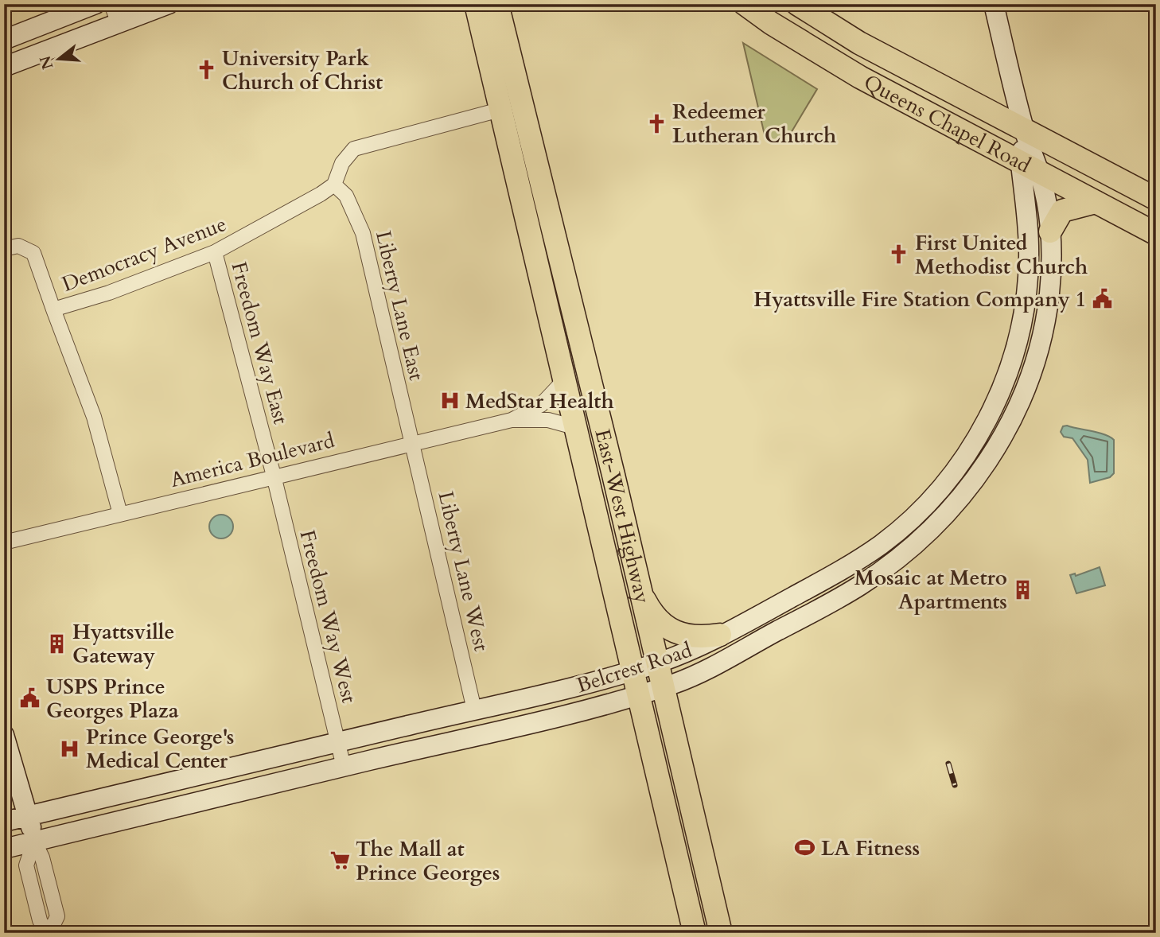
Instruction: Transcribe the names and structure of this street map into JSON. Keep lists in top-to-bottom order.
{
  "streets": {
    "main road": ["Queens Chapel Road", "East-West Highway", "Belcrest Road"],
    "street": [
      "Democracy Avenue",
      "Liberty Lane East",
      "Freedom Way East",
      "America Boulevard",
      "Liberty Lane West",
      "Freedom Way West"
    ]
  },
  "crossings": [
    ["Queens Chapel Road", "Belcrest Road"],
    ["Democracy Avenue", "Liberty Lane East"],
    ["Democracy Avenue", "Freedom Way East"],
    ["Liberty Lane East", "America Boulevard"],
    ["Liberty Lane East", "Liberty Lane West"],
    ["Freedom Way East", "America Boulevard"],
    ["Freedom Way East", "Freedom Way West"],
    ["America Boulevard", "East-West Highway"],
    ["America Boulevard", "Liberty Lane West"],
    ["America Boulevard", "Freedom Way West"],
    ["East-West Highway", "Belcrest Road"],
    ["Liberty Lane West", "Belcrest Road"],
    ["Freedom Way West", "Belcrest Road"]
  ],
  "places": {
    "church": ["University Park Church of Christ", "Redeemer Lutheran Church", "First United Methodist Church"],
    "public building": ["Hyattsville Fire Station Company 1", "USPS Prince Georges Plaza"],
    "hospital": ["MedStar Health", "Prince George's Medical Center"],
    "building": ["Mosaic at Metro Apartments", "Hyattsville Gateway"],
    "sports": ["LA Fitness"],
    "supermarket": ["The Mall at Prince Georges"]
  },
  "north": "left"
}
